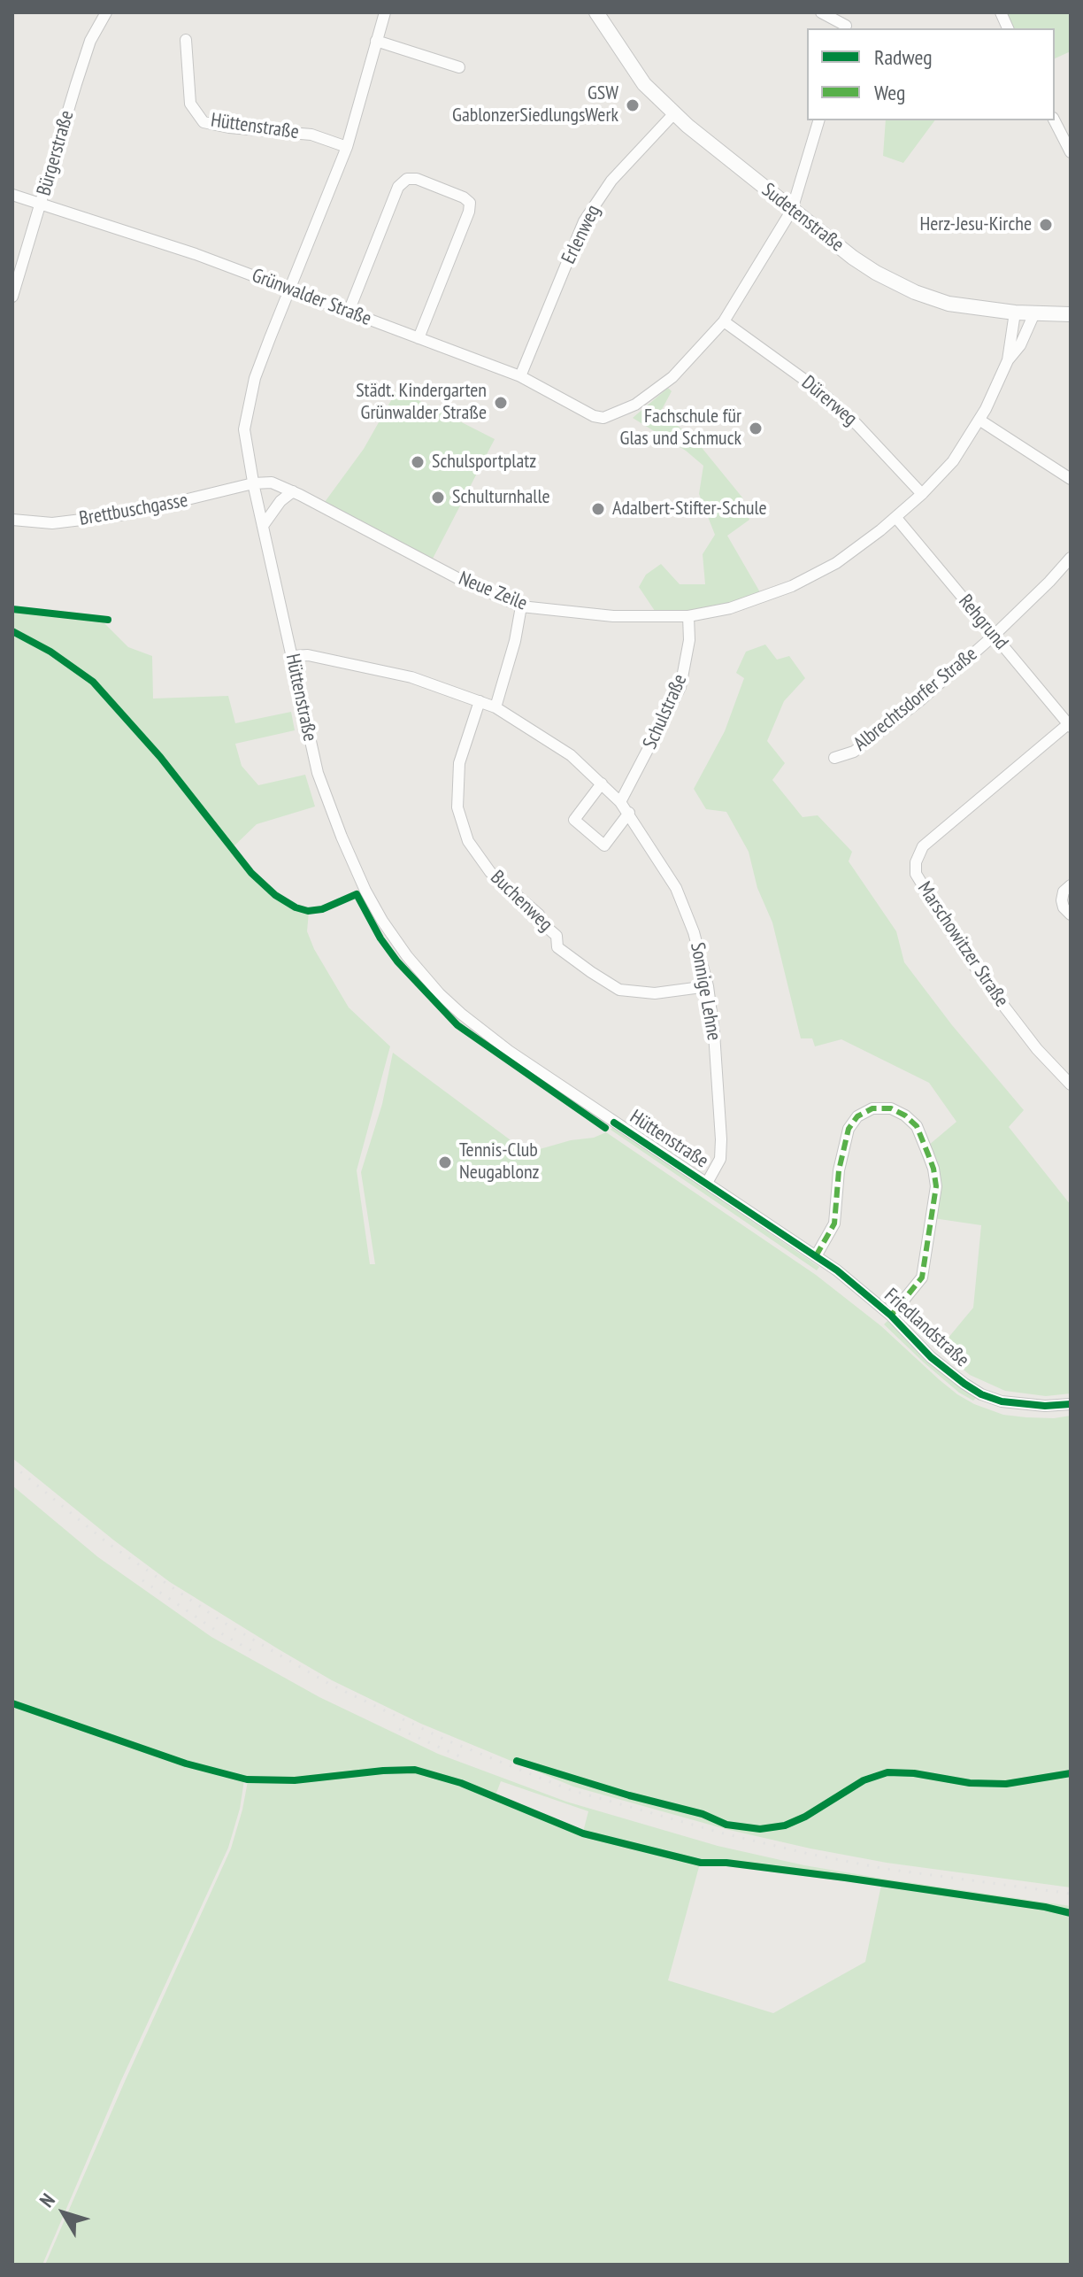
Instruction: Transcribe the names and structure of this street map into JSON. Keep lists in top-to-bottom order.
{
  "streets": {
    "street": [
      "Hüttenstraße",
      "Bürgerstraße",
      "Sudetenstraße",
      "Erlenweg",
      "Grünwalder Straße",
      "Dürerweg",
      "Brettbuschgasse",
      "Neue Zeile",
      "Rehgrund",
      "Albrechtsdorfer Straße",
      "Schulstraße",
      "Buchenweg",
      "Marschowitzer Straße",
      "Sonnige Lehne",
      "Friedlandstraße"
    ]
  },
  "crossings": [
    ["Hüttenstraße", "Grünwalder Straße"],
    ["Hüttenstraße", "Brettbuschgasse"],
    ["Hüttenstraße", "Neue Zeile"],
    ["Hüttenstraße", "Sonnige Lehne"],
    ["Hüttenstraße", "Friedlandstraße"],
    ["Bürgerstraße", "Grünwalder Straße"],
    ["Sudetenstraße", "Erlenweg"],
    ["Sudetenstraße", "Neue Zeile"],
    ["Erlenweg", "Grünwalder Straße"],
    ["Grünwalder Straße", "Dürerweg"],
    ["Dürerweg", "Neue Zeile"],
    ["Brettbuschgasse", "Neue Zeile"],
    ["Neue Zeile", "Rehgrund"],
    ["Neue Zeile", "Schulstraße"],
    ["Rehgrund", "Albrechtsdorfer Straße"],
    ["Rehgrund", "Marschowitzer Straße"],
    ["Schulstraße", "Sonnige Lehne"],
    ["Buchenweg", "Sonnige Lehne"],
    ["Sonnige Lehne", "Friedlandstraße"]
  ],
  "places": [
    "GSW GablonzerSiedlungsWerk",
    "Herz-Jesu-Kirche",
    "Städt. Kindergarten Grünwalder Straße",
    "Fachschule für Glas und Schmuck",
    "Schulsportplatz",
    "Schulturnhalle",
    "Adalbert-Stifter-Schule",
    "Tennis-Club Neugablonz"
  ],
  "legend": ["Radweg", "Weg"],
  "north": "top left"
}
